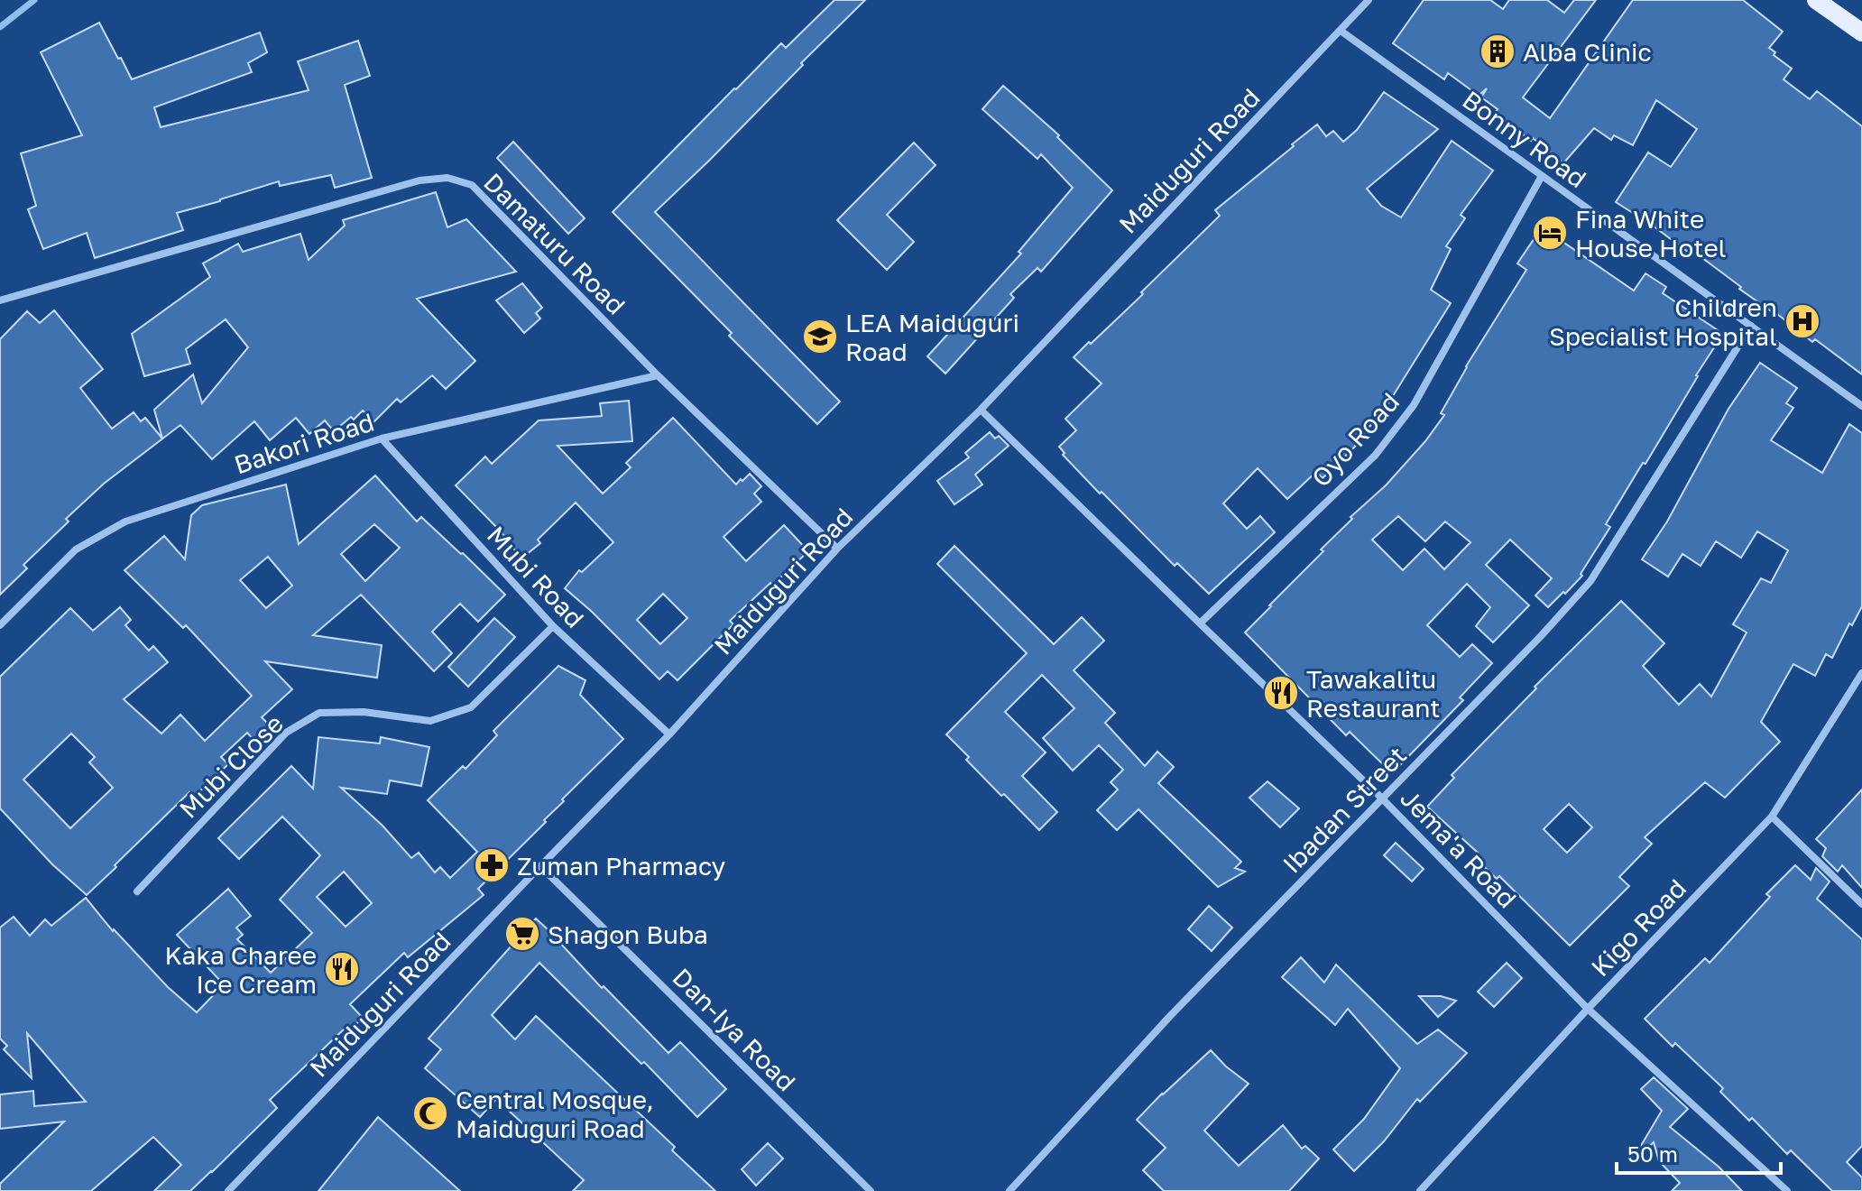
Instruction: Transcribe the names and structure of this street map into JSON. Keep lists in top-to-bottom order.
{
  "streets": {
    "street": [
      "Bonny Road",
      "Maiduguri Road",
      "Damaturu Road",
      "Oyo Road",
      "Bakori Road",
      "Mubi Road",
      "Mubi Close",
      "Ibadan Street",
      "Jema'a Road",
      "Kigo Road",
      "Dan-Iya Road"
    ]
  },
  "crossings": [
    ["Bonny Road", "Maiduguri Road"],
    ["Bonny Road", "Oyo Road"],
    ["Bonny Road", "Ibadan Street"],
    ["Maiduguri Road", "Damaturu Road"],
    ["Maiduguri Road", "Mubi Road"],
    ["Maiduguri Road", "Jema'a Road"],
    ["Maiduguri Road", "Dan-Iya Road"],
    ["Damaturu Road", "Bakori Road"],
    ["Oyo Road", "Jema'a Road"],
    ["Bakori Road", "Mubi Road"],
    ["Mubi Road", "Mubi Close"],
    ["Ibadan Street", "Jema'a Road"],
    ["Jema'a Road", "Kigo Road"]
  ],
  "places": {
    "building": ["Alba Clinic"],
    "hotel": ["Fina White House Hotel"],
    "hospital": ["Children Specialist Hospital"],
    "school or university": ["LEA Maiduguri Road"],
    "restaurant": ["Tawakalitu Restaurant", "Kaka Charee Ice Cream"],
    "pharmacy": ["Zuman Pharmacy"],
    "supermarket": ["Shagon Buba"],
    "mosque": ["Central Mosque, Maiduguri Road"]
  },
  "scale_bar": "50 m"
}
